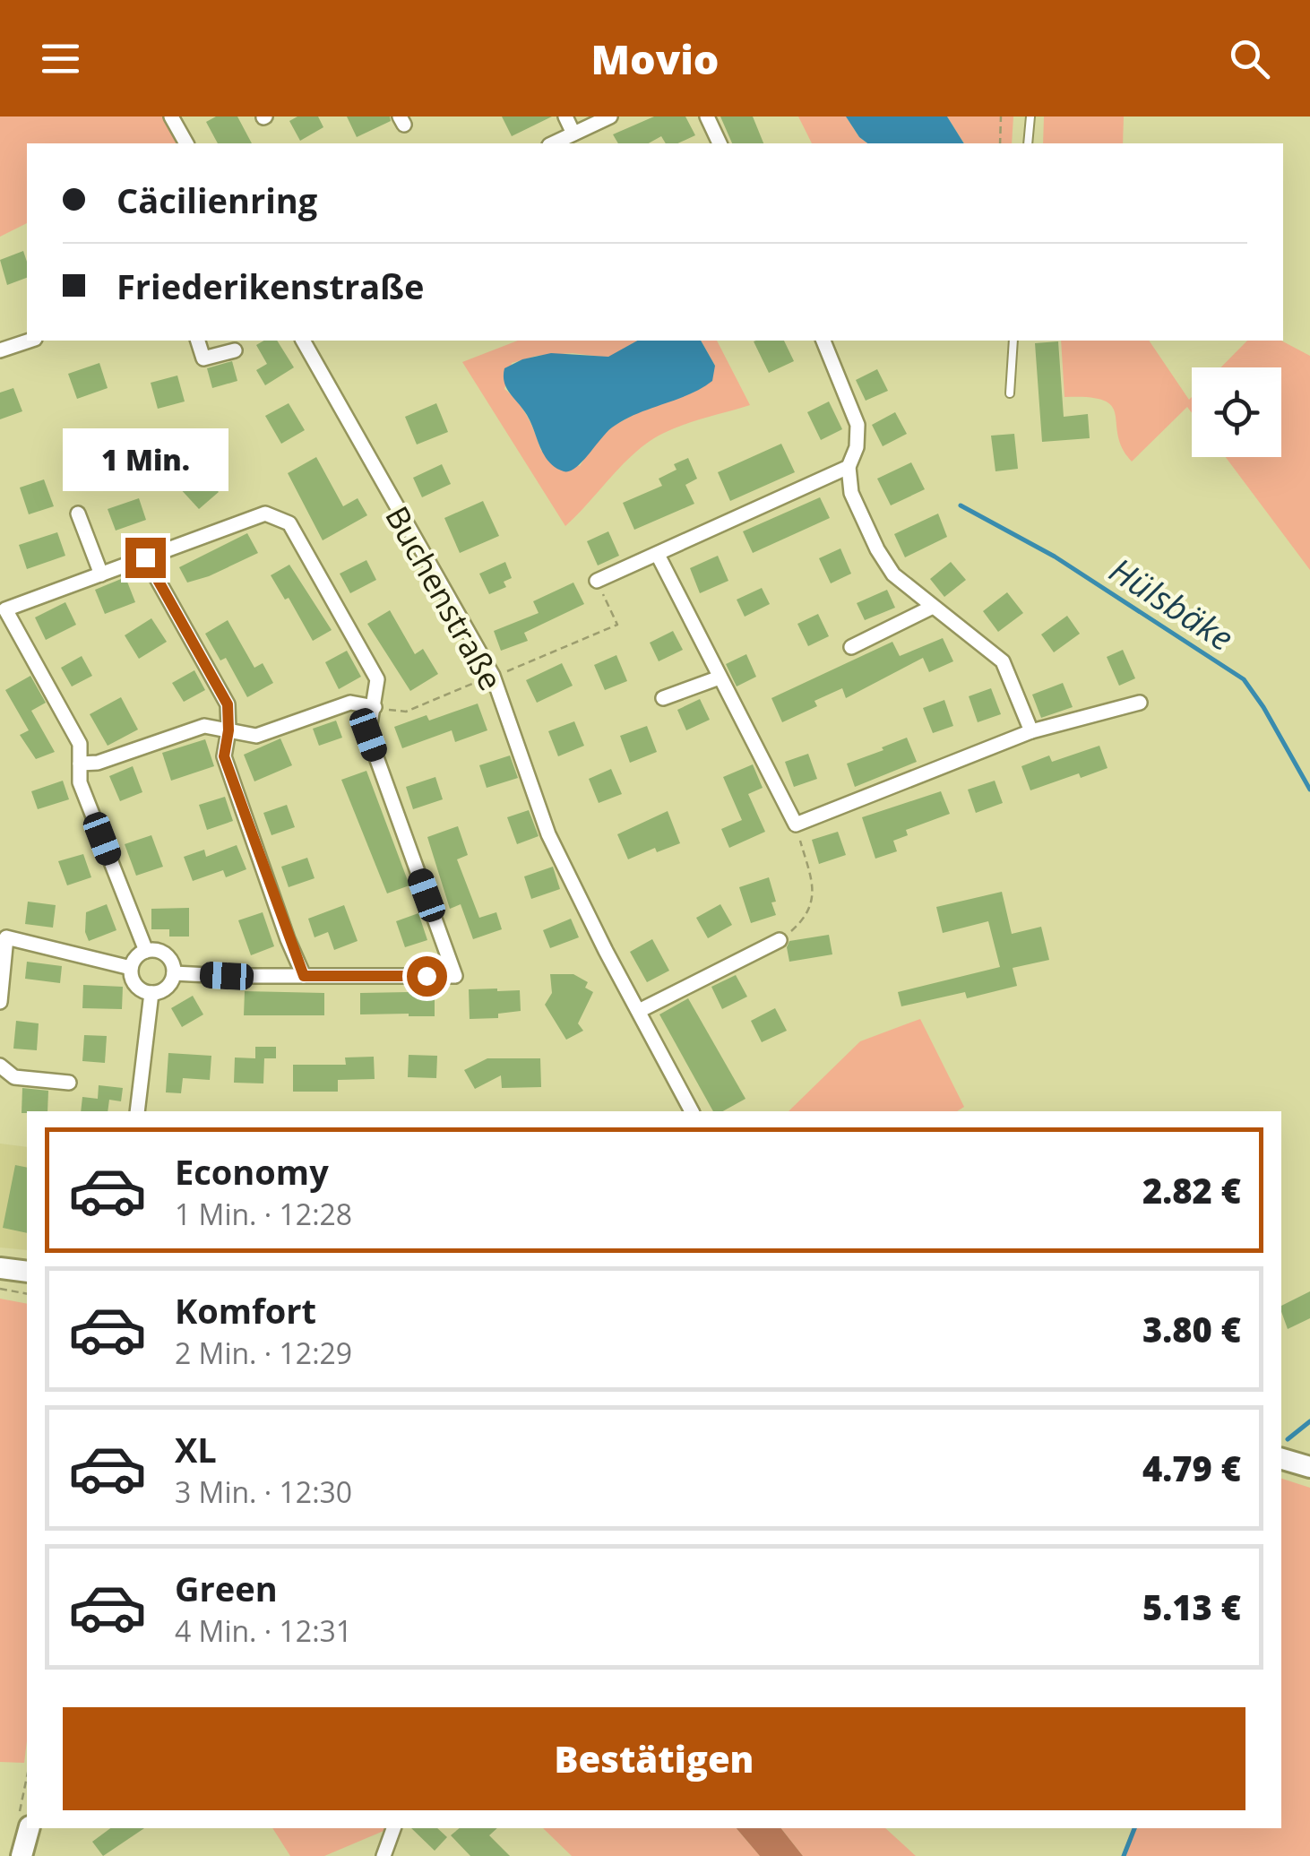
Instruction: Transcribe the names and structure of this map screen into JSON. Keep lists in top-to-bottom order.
{
  "streets": {
    "street": ["Buchenstraße"]
  },
  "water": ["Hülsbäke"],
  "page": {
    "header": "Movio",
    "banner": ["Cäcilienring", "Friederikenstraße"],
    "bubble": "1 Min.",
    "list": [
      {
        "name": "Economy",
        "note": "1 Min. · 12:28",
        "value": "2.82 €"
      },
      {
        "name": "Komfort",
        "note": "2 Min. · 12:29",
        "value": "3.80 €"
      },
      {
        "name": "XL",
        "note": "3 Min. · 12:30",
        "value": "4.79 €"
      },
      {
        "name": "Green",
        "note": "4 Min. · 12:31",
        "value": "5.13 €"
      }
    ],
    "buttons": "Bestätigen"
  }
}
